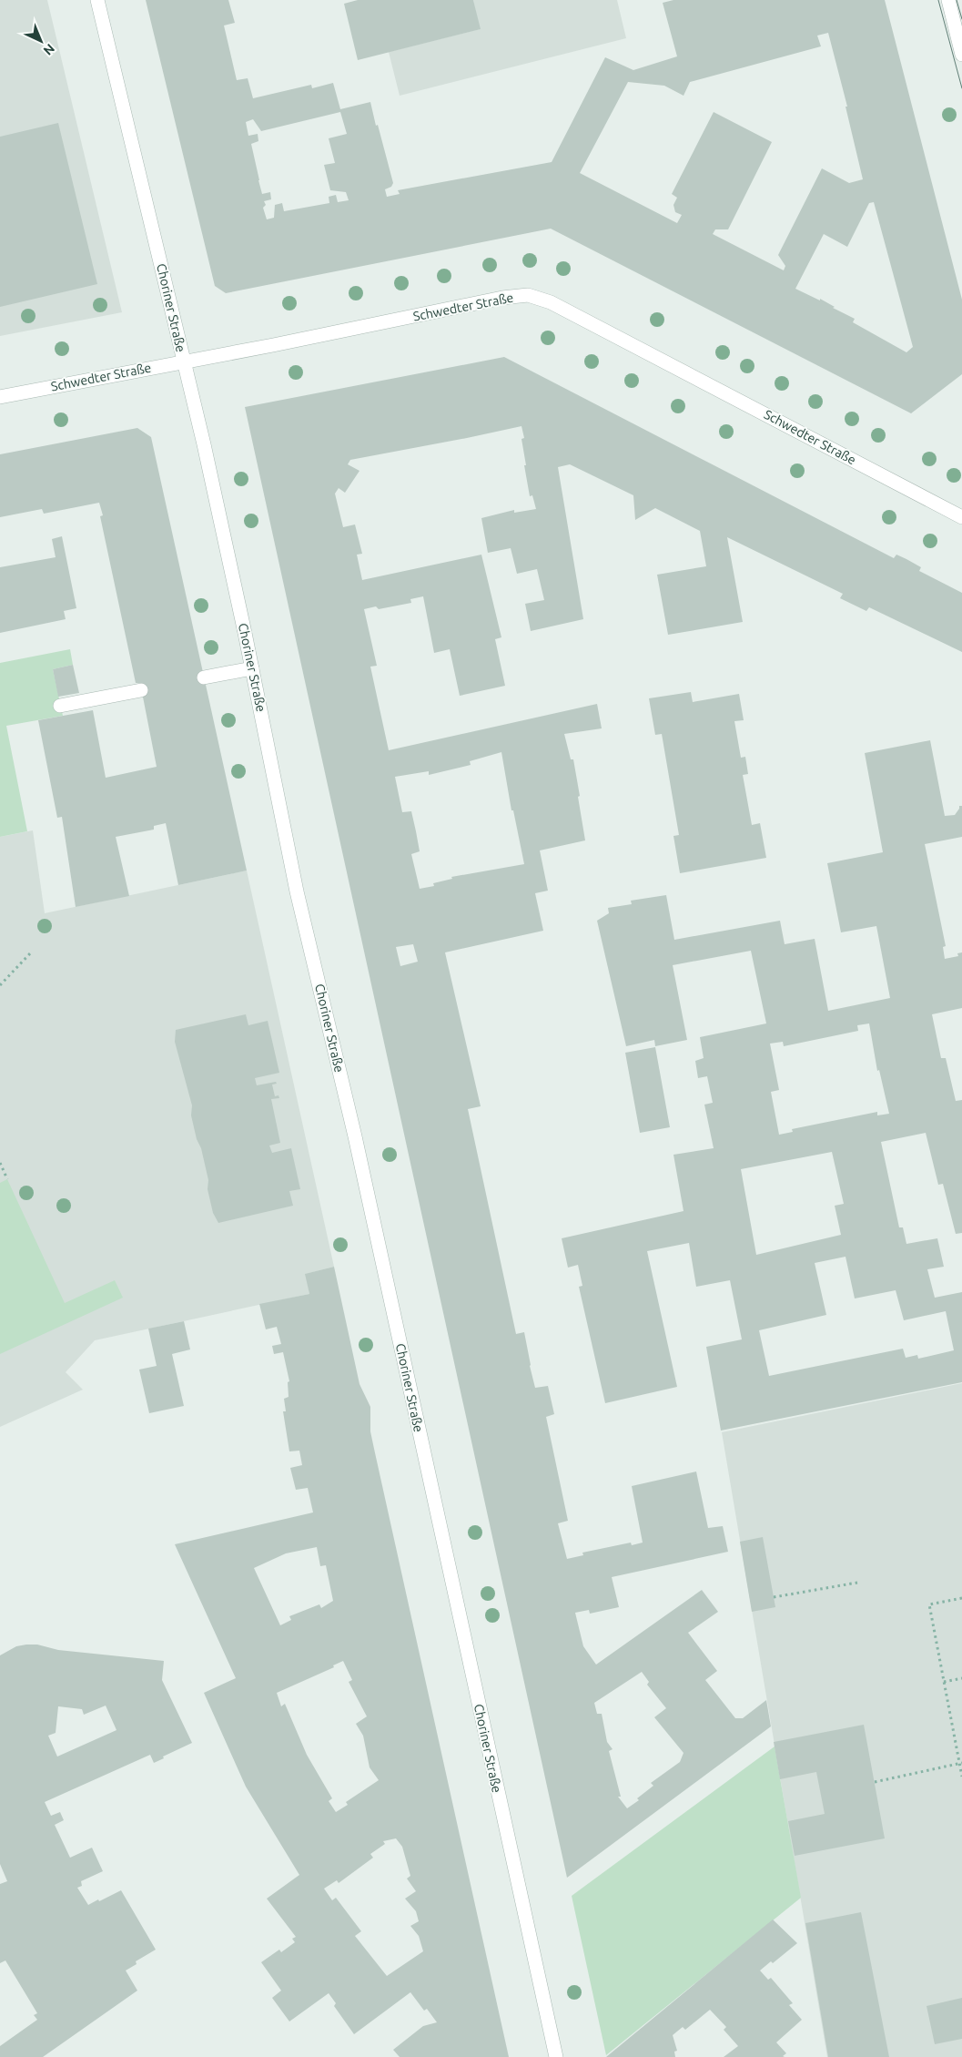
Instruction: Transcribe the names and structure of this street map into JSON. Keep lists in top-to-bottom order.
{
  "streets": {
    "street": ["Schwedter Straße", "Choriner Straße"]
  },
  "crossings": [
    ["Schwedter Straße", "Choriner Straße"]
  ],
  "north": "bottom right"
}
